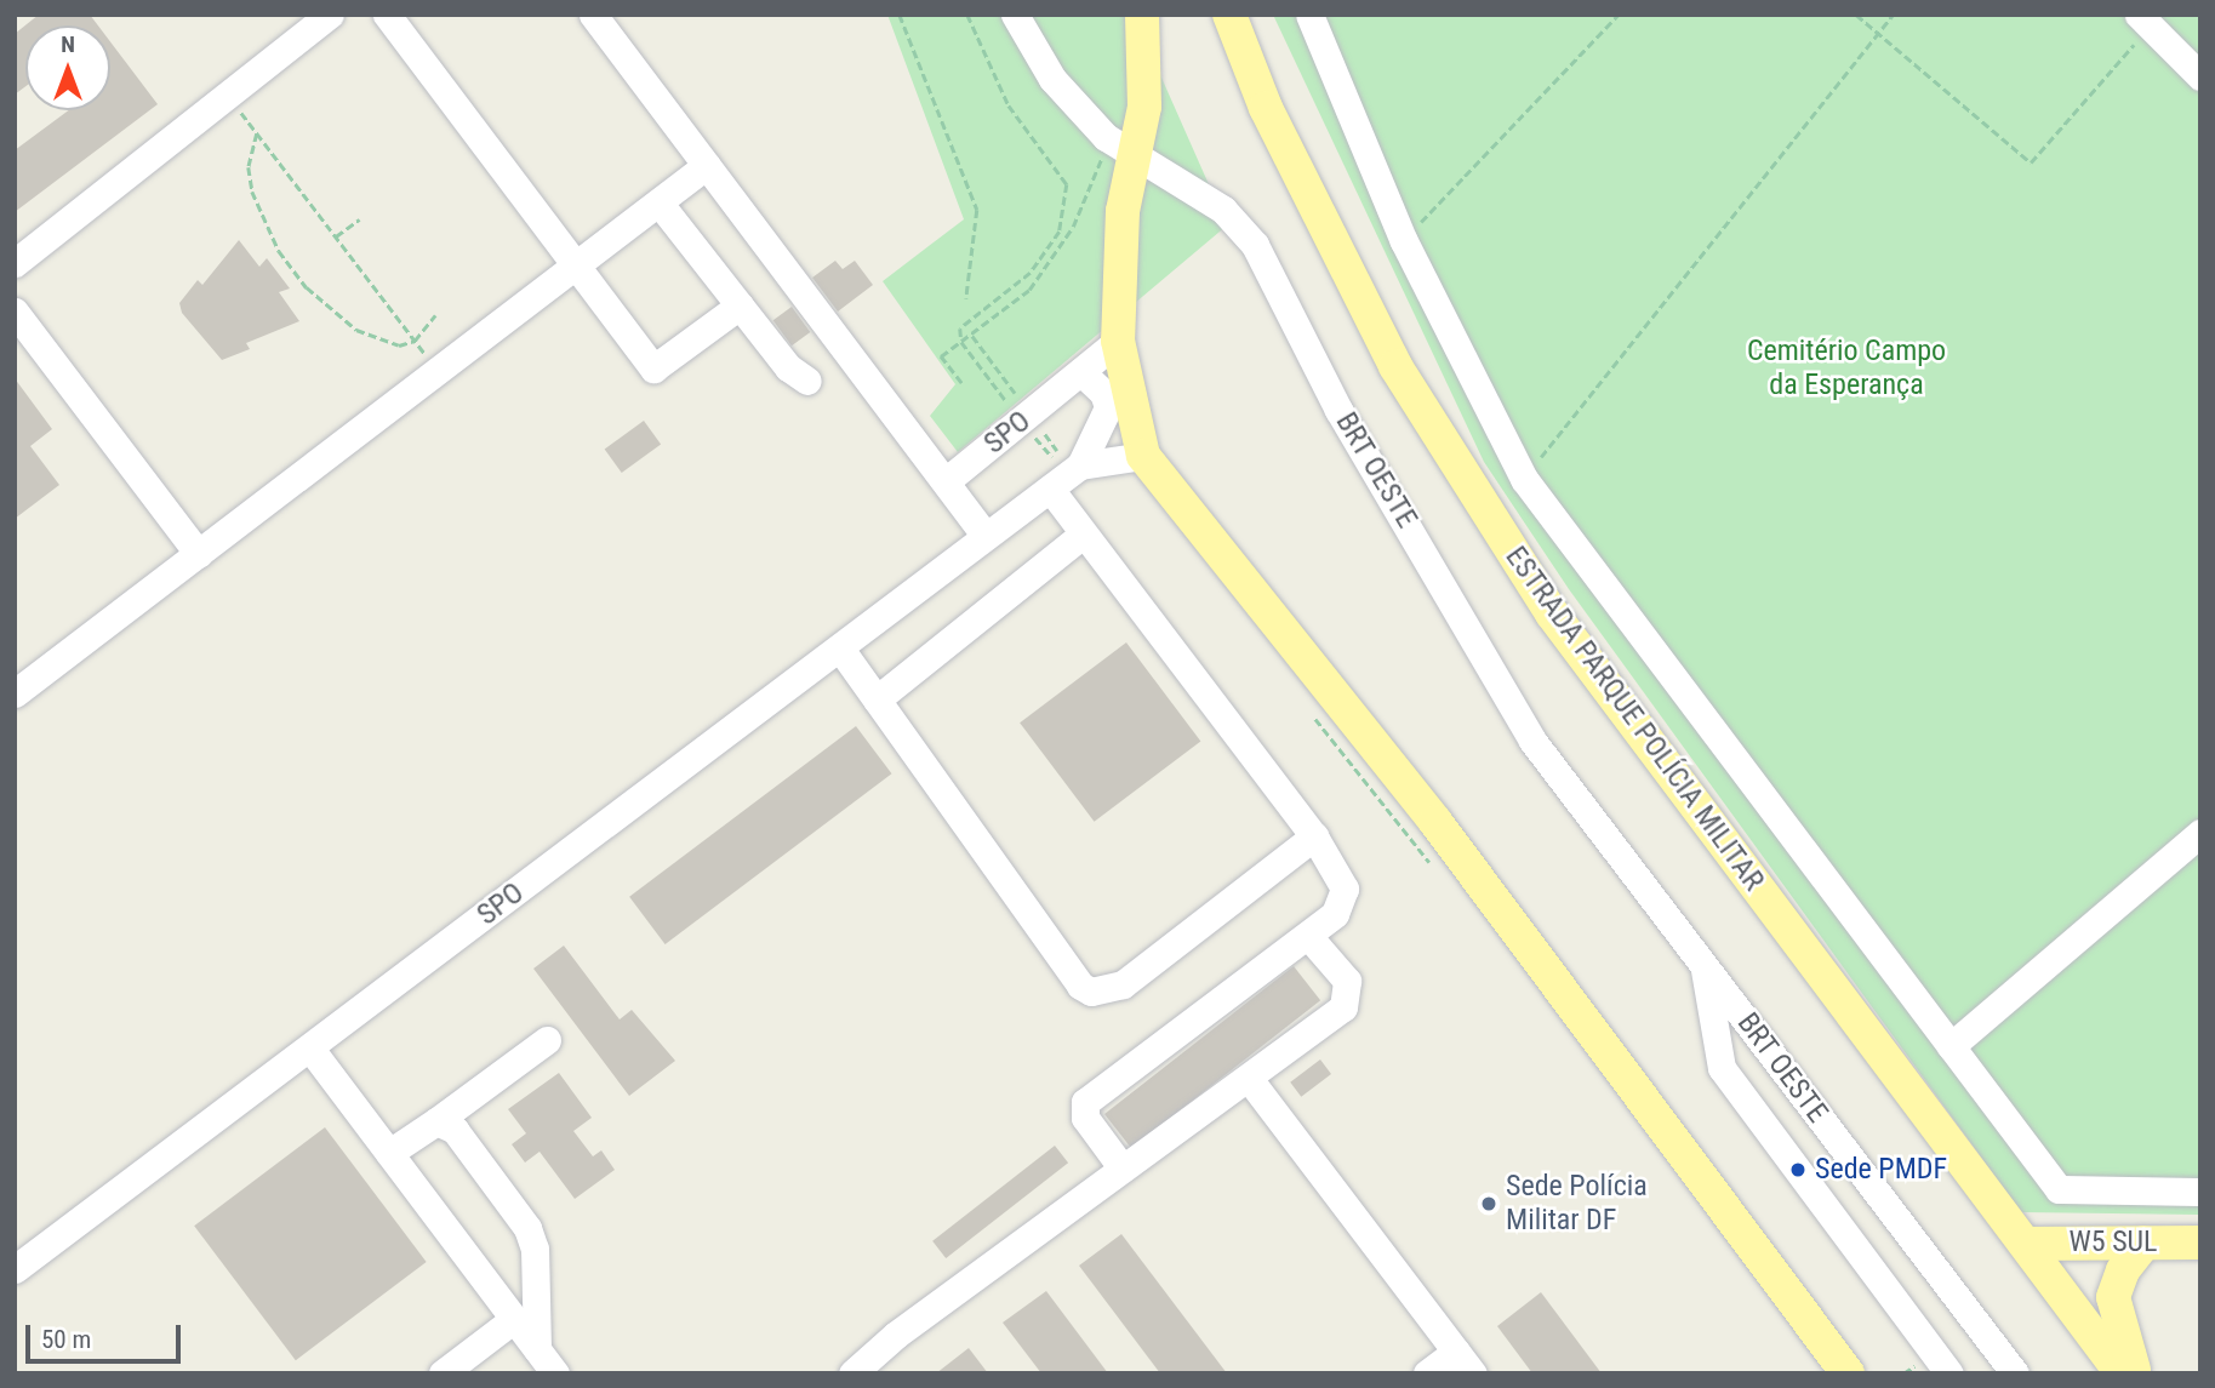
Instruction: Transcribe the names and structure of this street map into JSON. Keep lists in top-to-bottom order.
{
  "streets": {
    "main road": ["ESTRADA PARQUE POLÍCIA MILITAR", "W5 SUL"],
    "street": ["SPO", "BRT OESTE"]
  },
  "crossings": [
    ["ESTRADA PARQUE POLÍCIA MILITAR", "W5 SUL"]
  ],
  "parks": ["Cemitério Campo da Esperança"],
  "places": ["Sede PMDF", "Sede Polícia Militar DF"],
  "scale_bar": "50 m",
  "north": "top"
}
